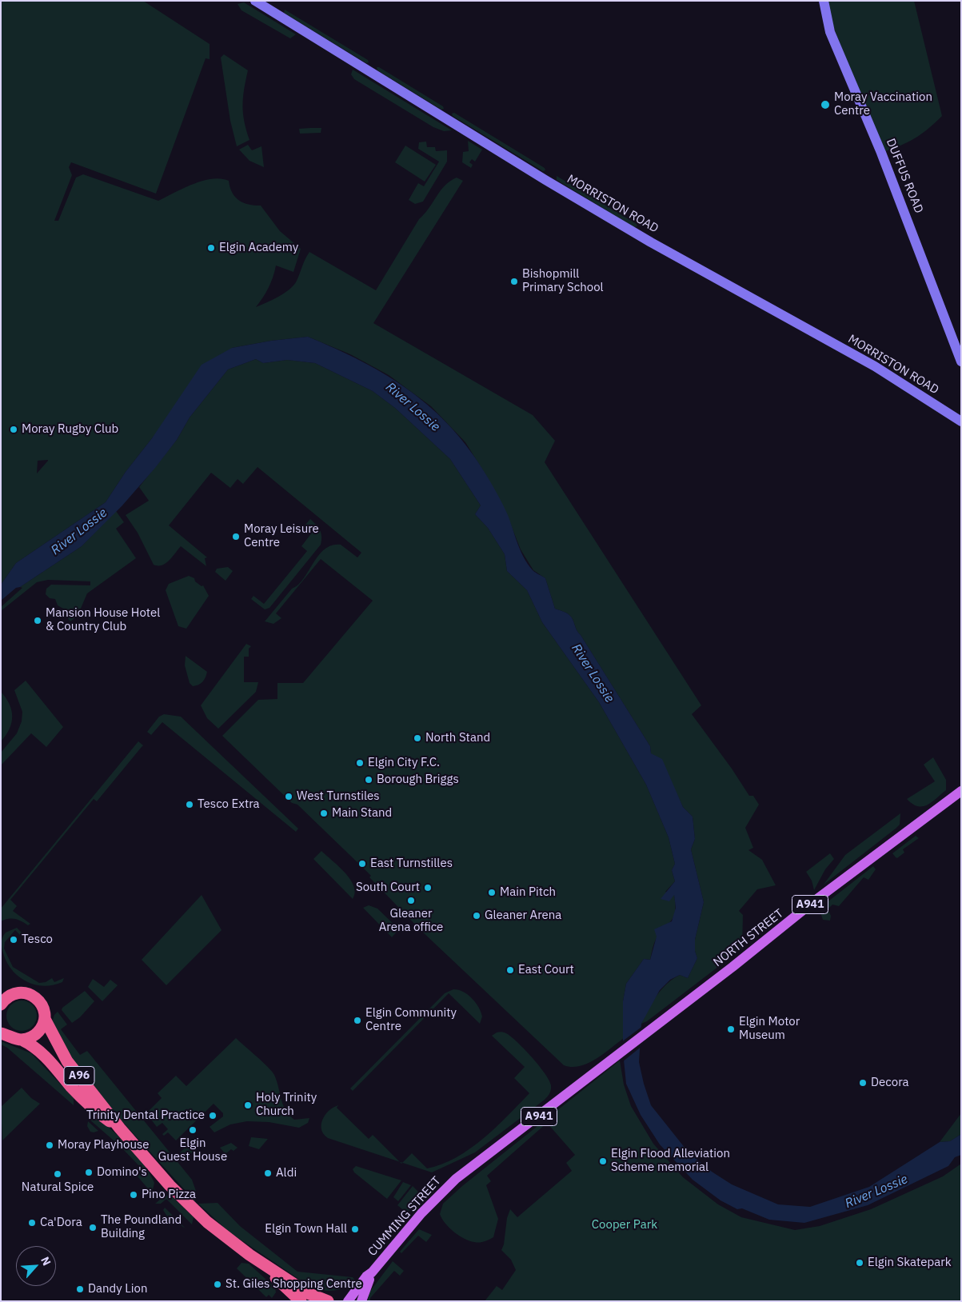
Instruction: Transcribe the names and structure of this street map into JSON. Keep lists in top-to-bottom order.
{
  "streets": {
    "highway": ["A96"],
    "main road": ["A941", "NORTH STREET", "CUMMING STREET"],
    "street": ["DUFFUS ROAD", "MORRISTON ROAD"]
  },
  "crossings": [
    ["NORTH STREET", "CUMMING STREET"]
  ],
  "water": ["River Lossie"],
  "parks": ["Cooper Park"],
  "places": [
    "Moray Vaccination Centre",
    "Elgin Academy",
    "Bishopmill Primary School",
    "Moray Rugby Club",
    "Moray Leisure Centre",
    "Mansion House Hotel & Country Club",
    "North Stand",
    "Elgin City F.C.",
    "Borough Briggs",
    "West Turnstiles",
    "Tesco Extra",
    "Main Stand",
    "East Turnstilles",
    "South Court",
    "Main Pitch",
    "Gleaner Arena office",
    "Gleaner Arena",
    "Tesco",
    "East Court",
    "Elgin Community Centre",
    "Elgin Motor Museum",
    "Decora",
    "Holy Trinity Church",
    "Trinity Dental Practice",
    "Elgin Guest House",
    "Moray Playhouse",
    "Elgin Flood Alleviation Scheme memorial",
    "Domino's",
    "Aldi",
    "Natural Spice",
    "Pino Pizza",
    "Ca'Dora",
    "The Poundland Building",
    "Elgin Town Hall",
    "Elgin Skatepark",
    "St. Giles Shopping Centre",
    "Dandy Lion"
  ],
  "north": "top right"
}
